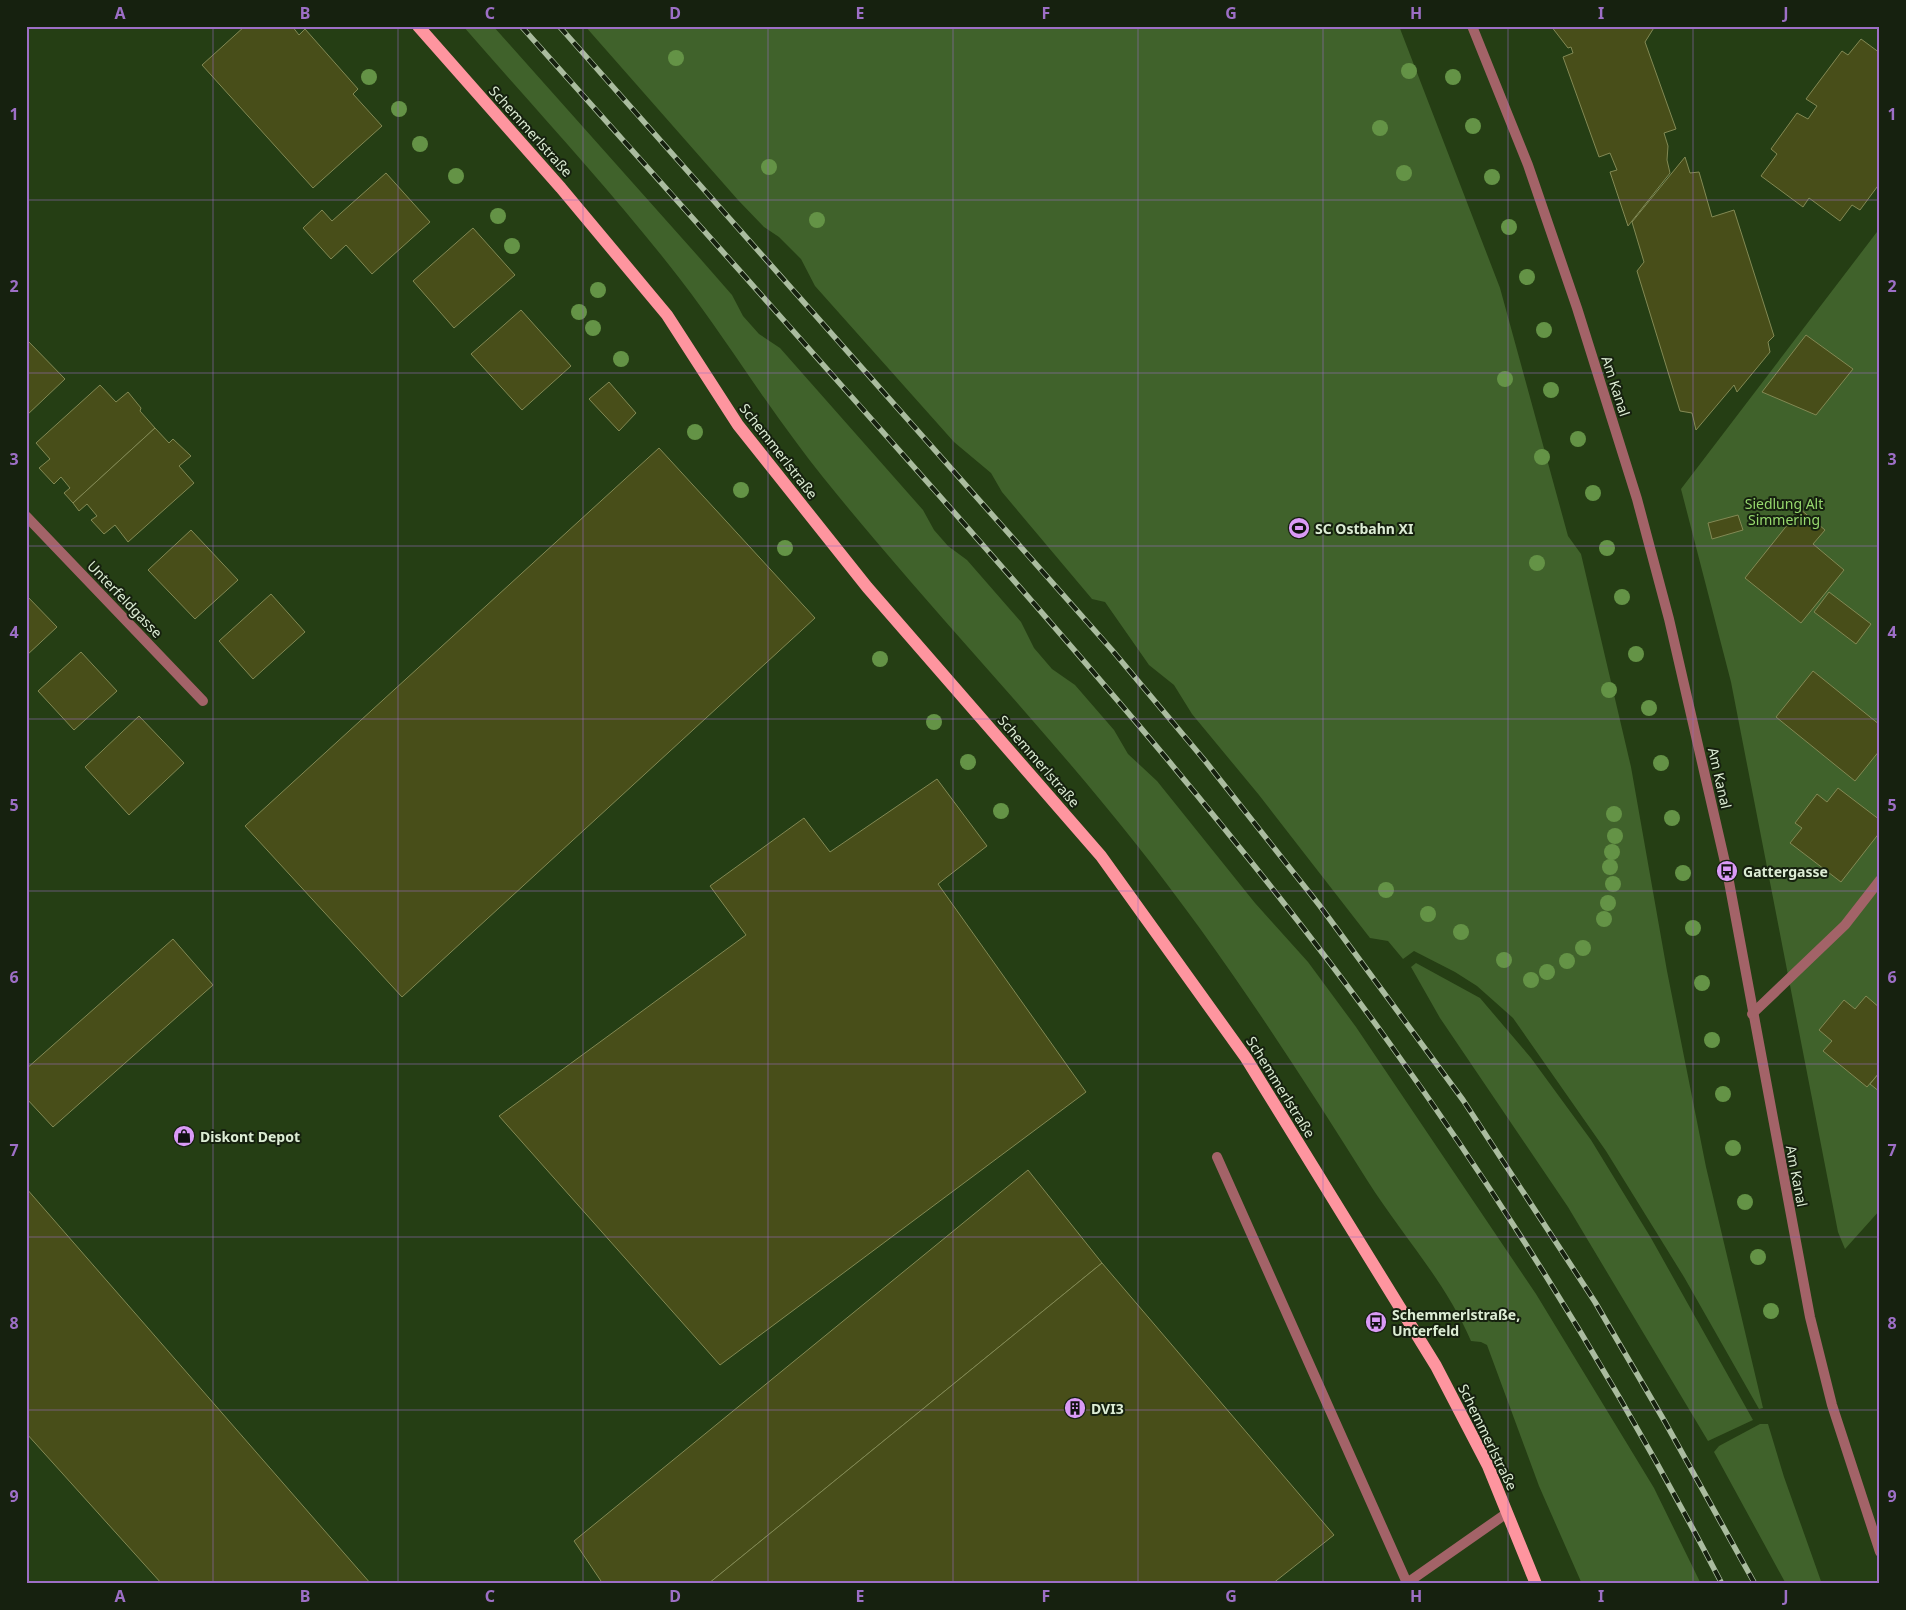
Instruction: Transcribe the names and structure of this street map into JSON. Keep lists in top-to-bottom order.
{
  "streets": {
    "main road": ["Schemmerlstraße"],
    "street": ["Am Kanal", "Unterfeldgasse"]
  },
  "parks": ["Siedlung Alt Simmering"],
  "places": {
    "sports": ["SC Ostbahn XI"],
    "bus stop": ["Gattergasse", "Schemmerlstraße, Unterfeld"],
    "shop": ["Diskont Depot"],
    "building": ["DVI3"]
  },
  "grid": {
    "columns": [
      "A",
      "B",
      "C",
      "D",
      "E",
      "F",
      "G",
      "H",
      "I",
      "J"
    ],
    "rows": [
      "1",
      "2",
      "3",
      "4",
      "5",
      "6",
      "7",
      "8",
      "9"
    ]
  }
}
